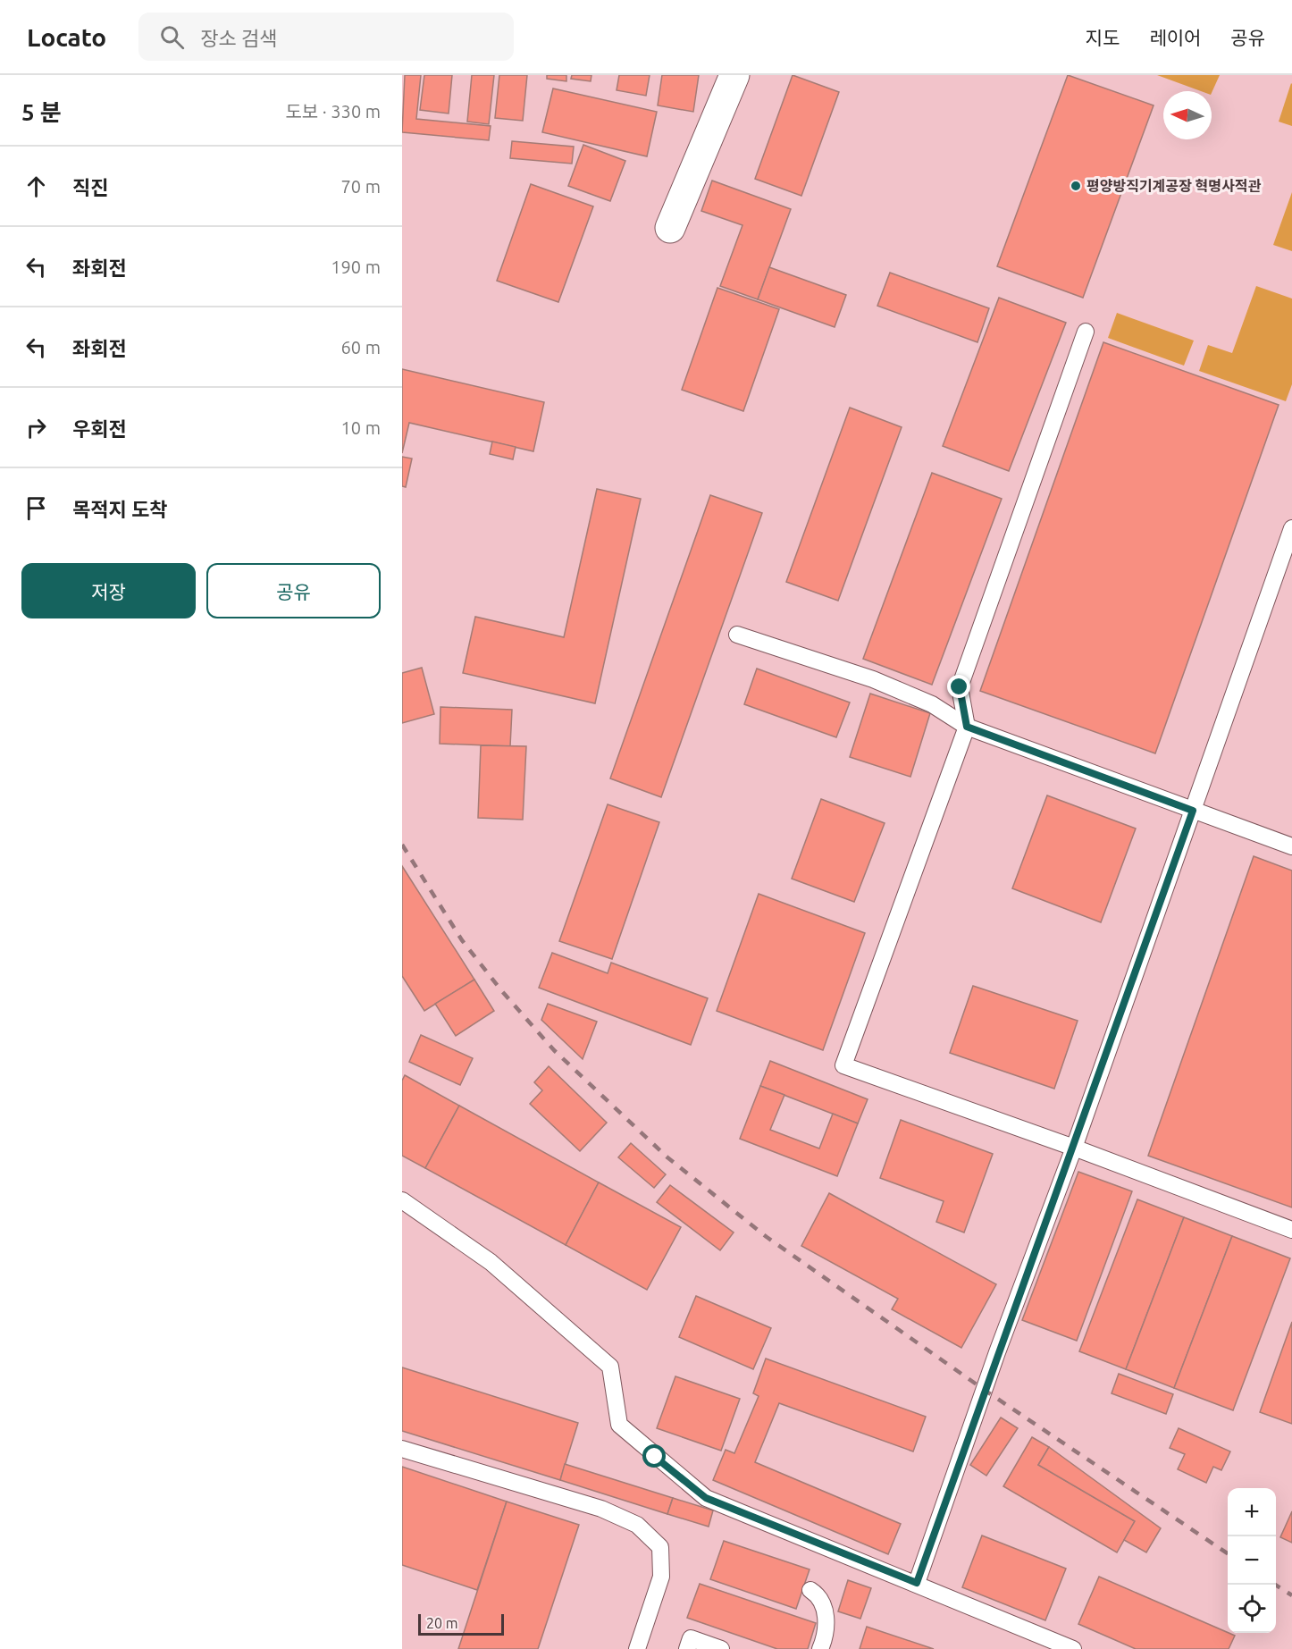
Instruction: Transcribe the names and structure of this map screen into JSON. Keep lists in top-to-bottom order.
{
  "places": ["평양방직기계공장 혁명사적관"],
  "scale_bar": "20 m",
  "north": "left",
  "page": {
    "header": "Locato",
    "search": "장소 검색",
    "nav": ["지도", "레이어", "공유"],
    "heading": ["5 분", "도보 · 330 m"],
    "list": [
      ["직진", "70 m"],
      ["좌회전", "190 m"],
      ["좌회전", "60 m"],
      ["우회전", "10 m"],
      "목적지 도착"
    ],
    "buttons": ["저장", "공유"],
    "map_buttons": ["+", "−"],
    "scale": "20 m"
  }
}
